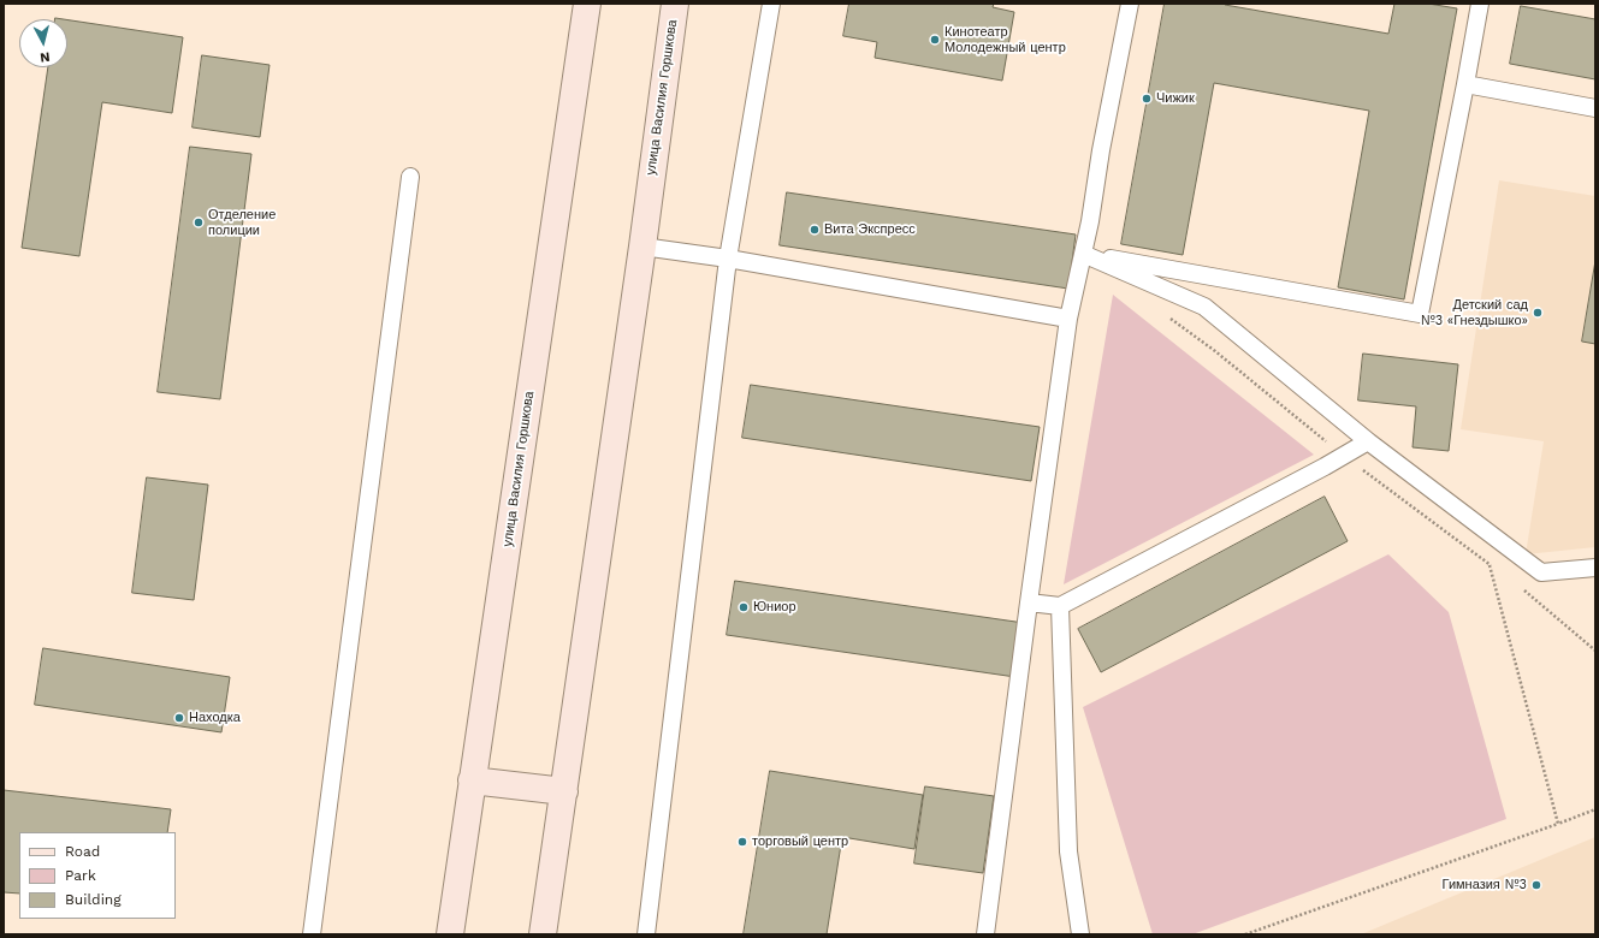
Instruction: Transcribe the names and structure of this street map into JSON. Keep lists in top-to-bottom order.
{
  "streets": {
    "main road": ["улица Василия Горшкова"]
  },
  "places": [
    "Кинотеатр Молодежный центр",
    "Чижик",
    "Отделение полиции",
    "Вита Экспресс",
    "Детский сад №3 «Гнездышко»",
    "Юниор",
    "Находка",
    "торговый центр",
    "Гимназия №3"
  ],
  "legend": ["Road", "Park", "Building"],
  "north": "bottom"
}
